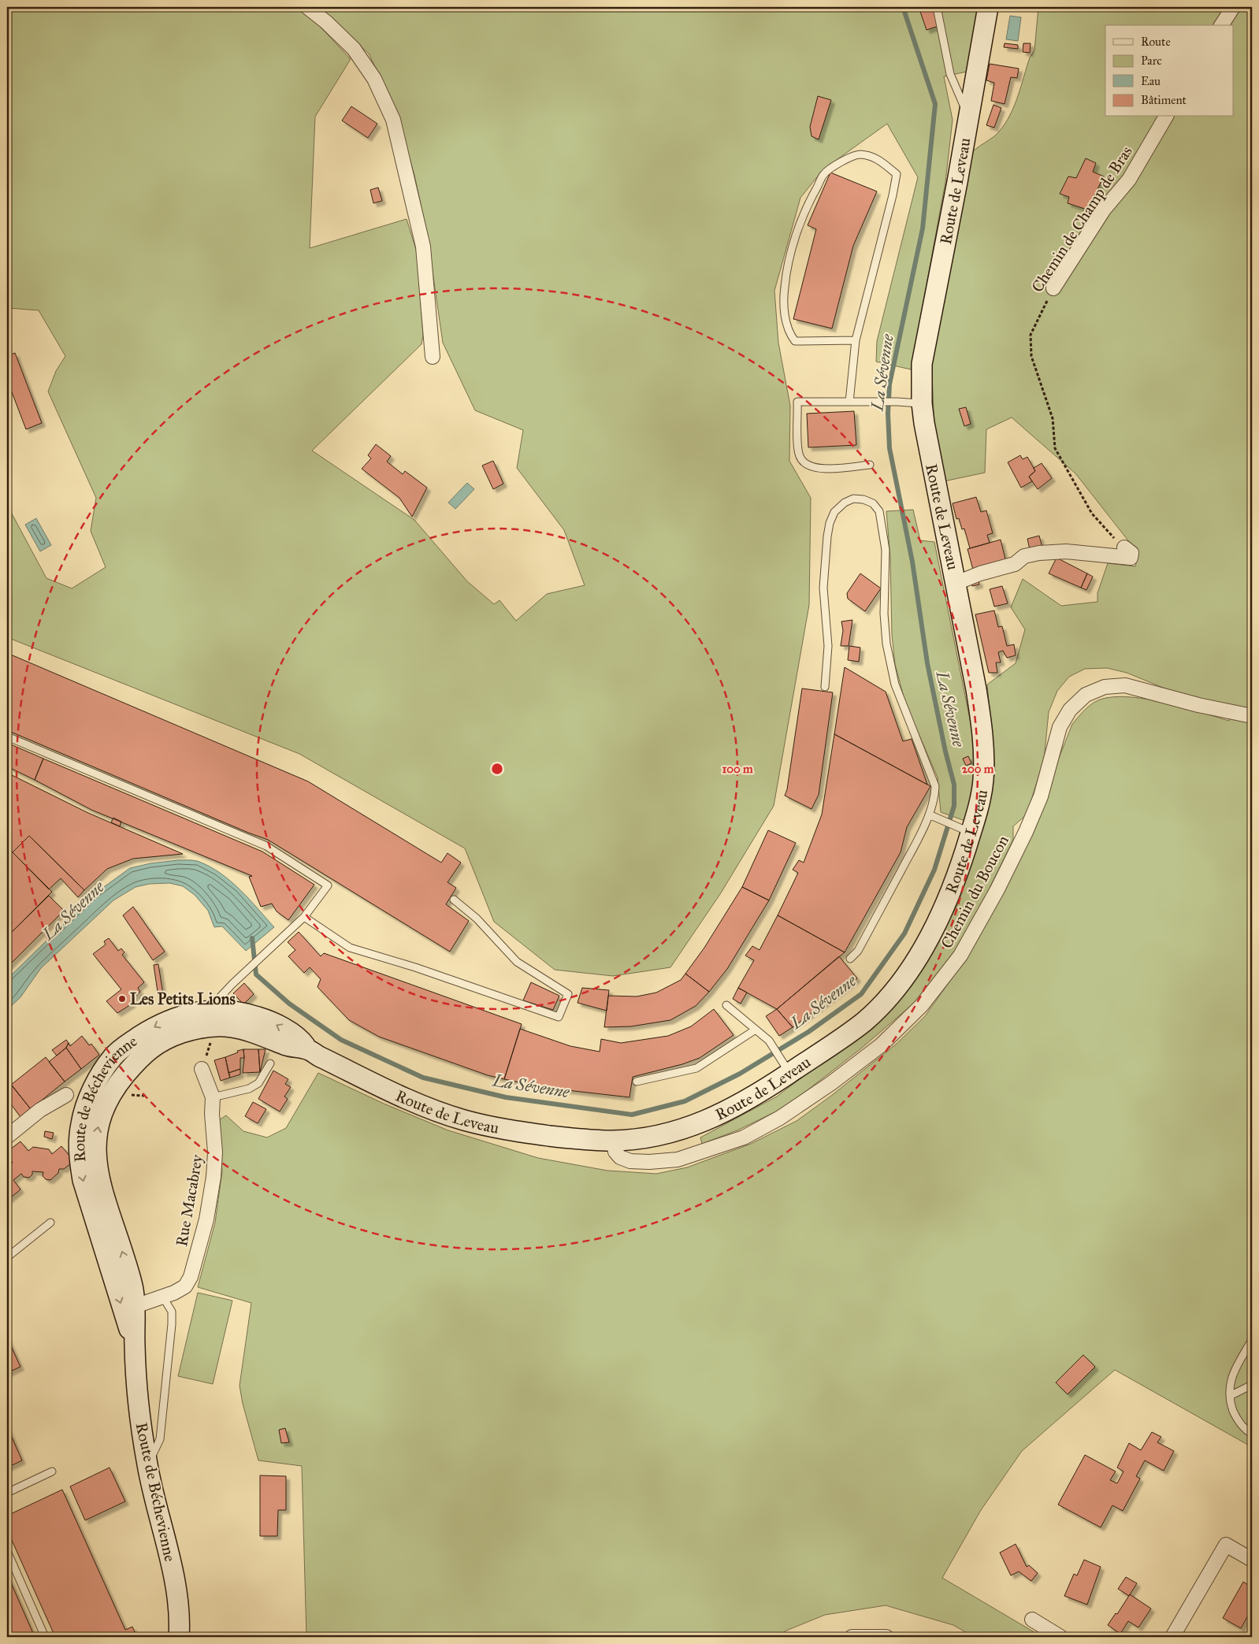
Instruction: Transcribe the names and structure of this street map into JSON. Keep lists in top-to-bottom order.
{
  "streets": {
    "street": [
      "Route de Leveau",
      "Chemin de Champ de Bras",
      "Chemin du Boucon",
      "Route de Béchevienne",
      "Rue Macabrey"
    ]
  },
  "crossings": [
    ["Route de Leveau", "Chemin du Boucon"],
    ["Route de Leveau", "Route de Béchevienne"],
    ["Route de Béchevienne", "Rue Macabrey"]
  ],
  "water": ["La Sévenne"],
  "places": ["Les Petits Lions"],
  "legend": [
    "Route",
    "Parc",
    "Eau",
    "Bâtiment"
  ],
  "rings": ["100 m", "200 m"]
}
